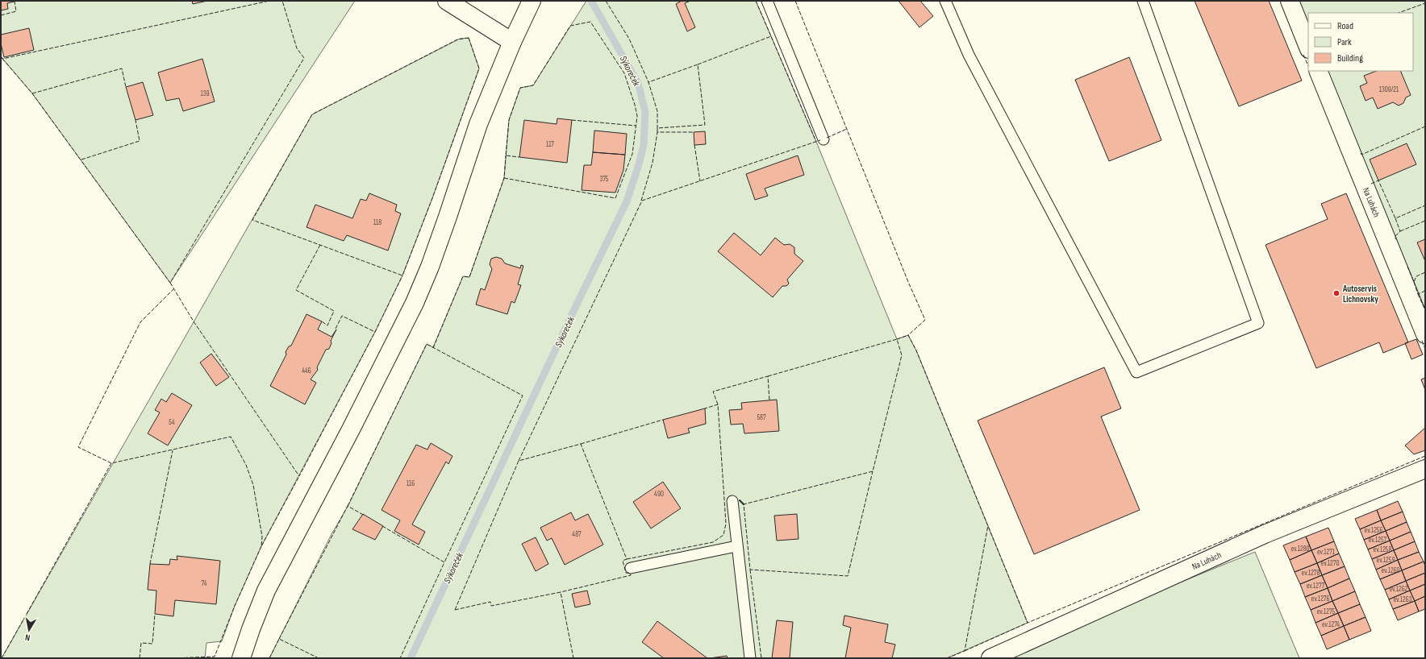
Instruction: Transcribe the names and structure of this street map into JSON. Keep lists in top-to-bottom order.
{
  "streets": {
    "street": ["Na Luhách"]
  },
  "water": ["Sýkoreček"],
  "places": ["Autoservis Lichnovsky"],
  "house_numbers": [
    "1309/21",
    "139",
    "117",
    "375",
    "118",
    "446",
    "587",
    "54",
    "116",
    "490",
    "ev.1256",
    "487",
    "ev.1257",
    "ev.1280",
    "ev.1258",
    "ev.1271",
    "ev.1259",
    "ev.1270",
    "ev.1260",
    "ev.1278",
    "74",
    "ev.1277",
    "ev.1262",
    "ev.1276",
    "ev.1263",
    "ev.1275",
    "ev.1274"
  ],
  "legend": ["Road", "Park", "Building"],
  "north": "bottom"
}
